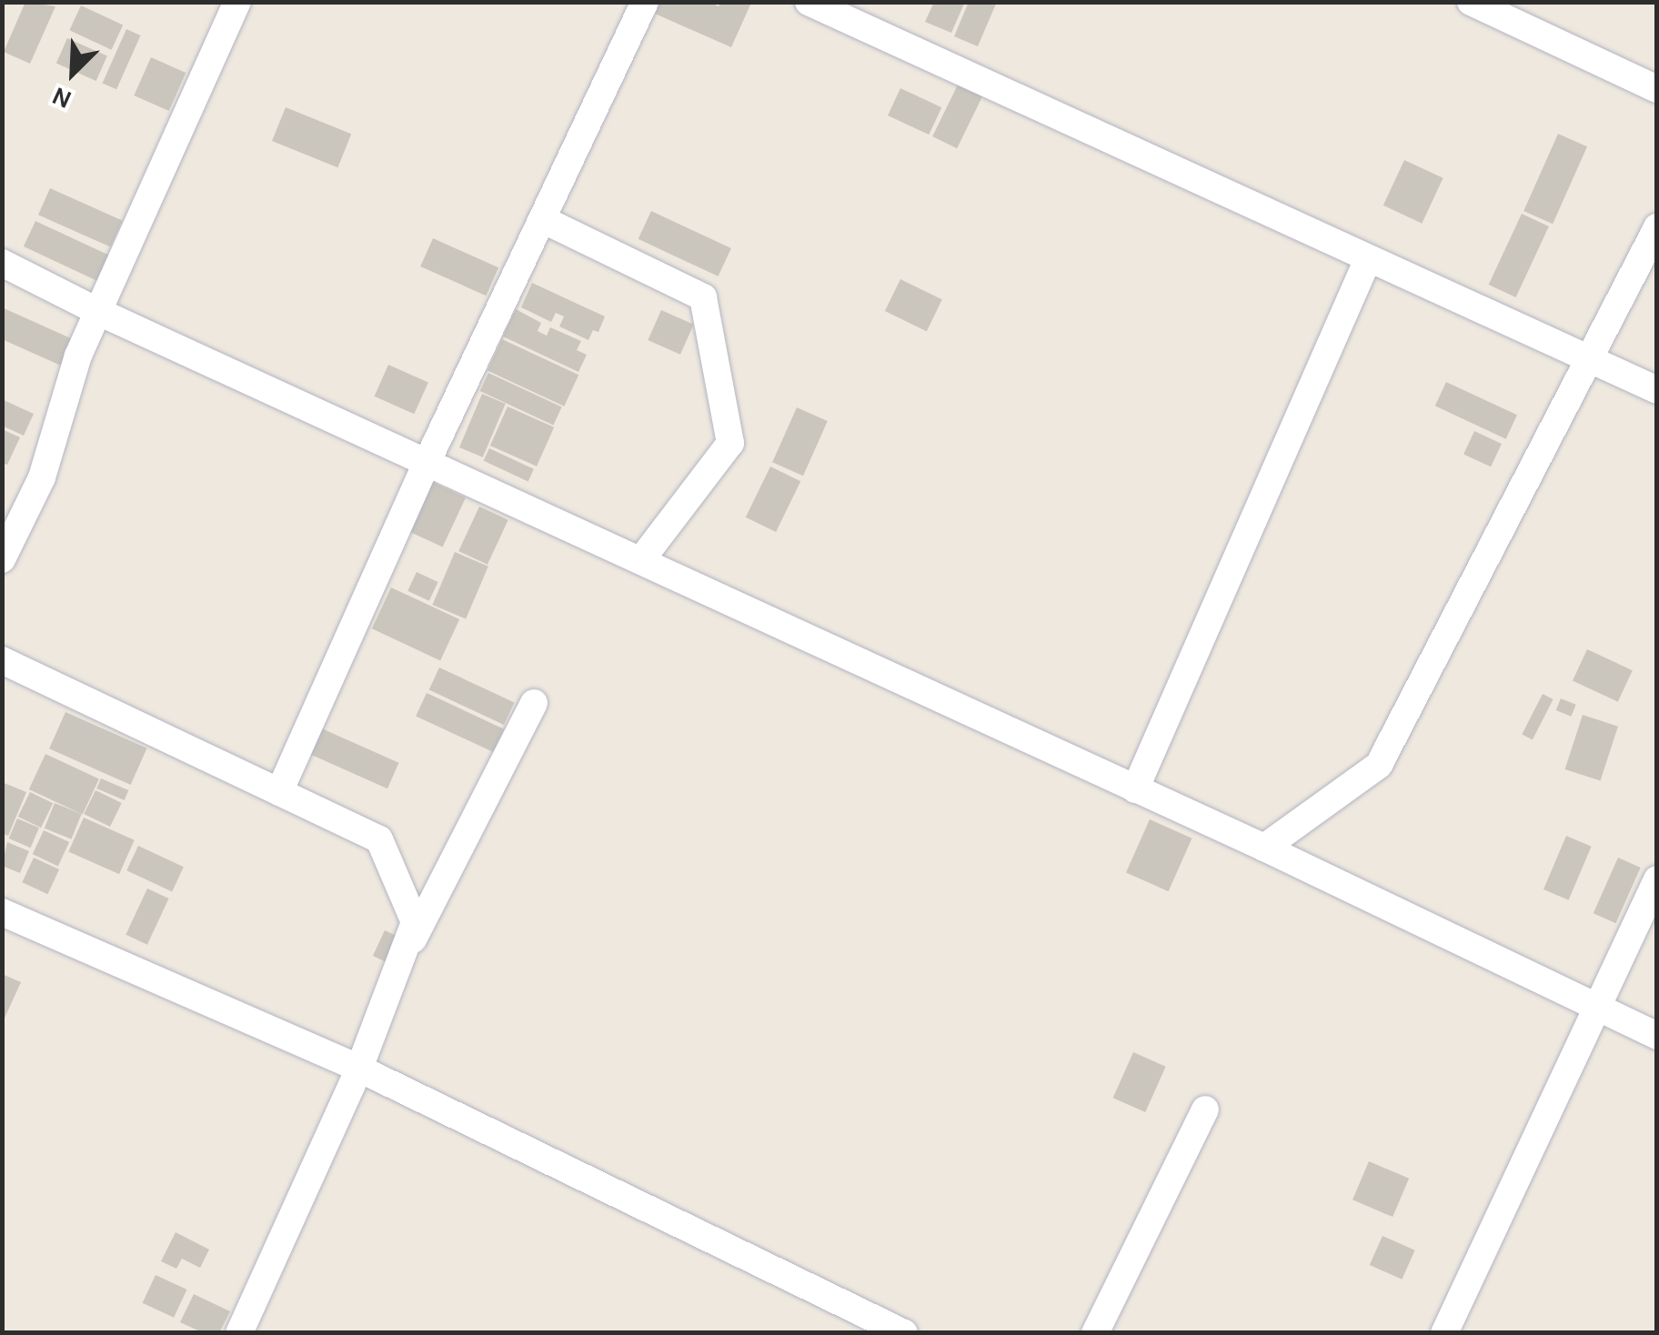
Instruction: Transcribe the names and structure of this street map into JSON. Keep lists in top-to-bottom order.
{
  "north": "bottom left"
}
